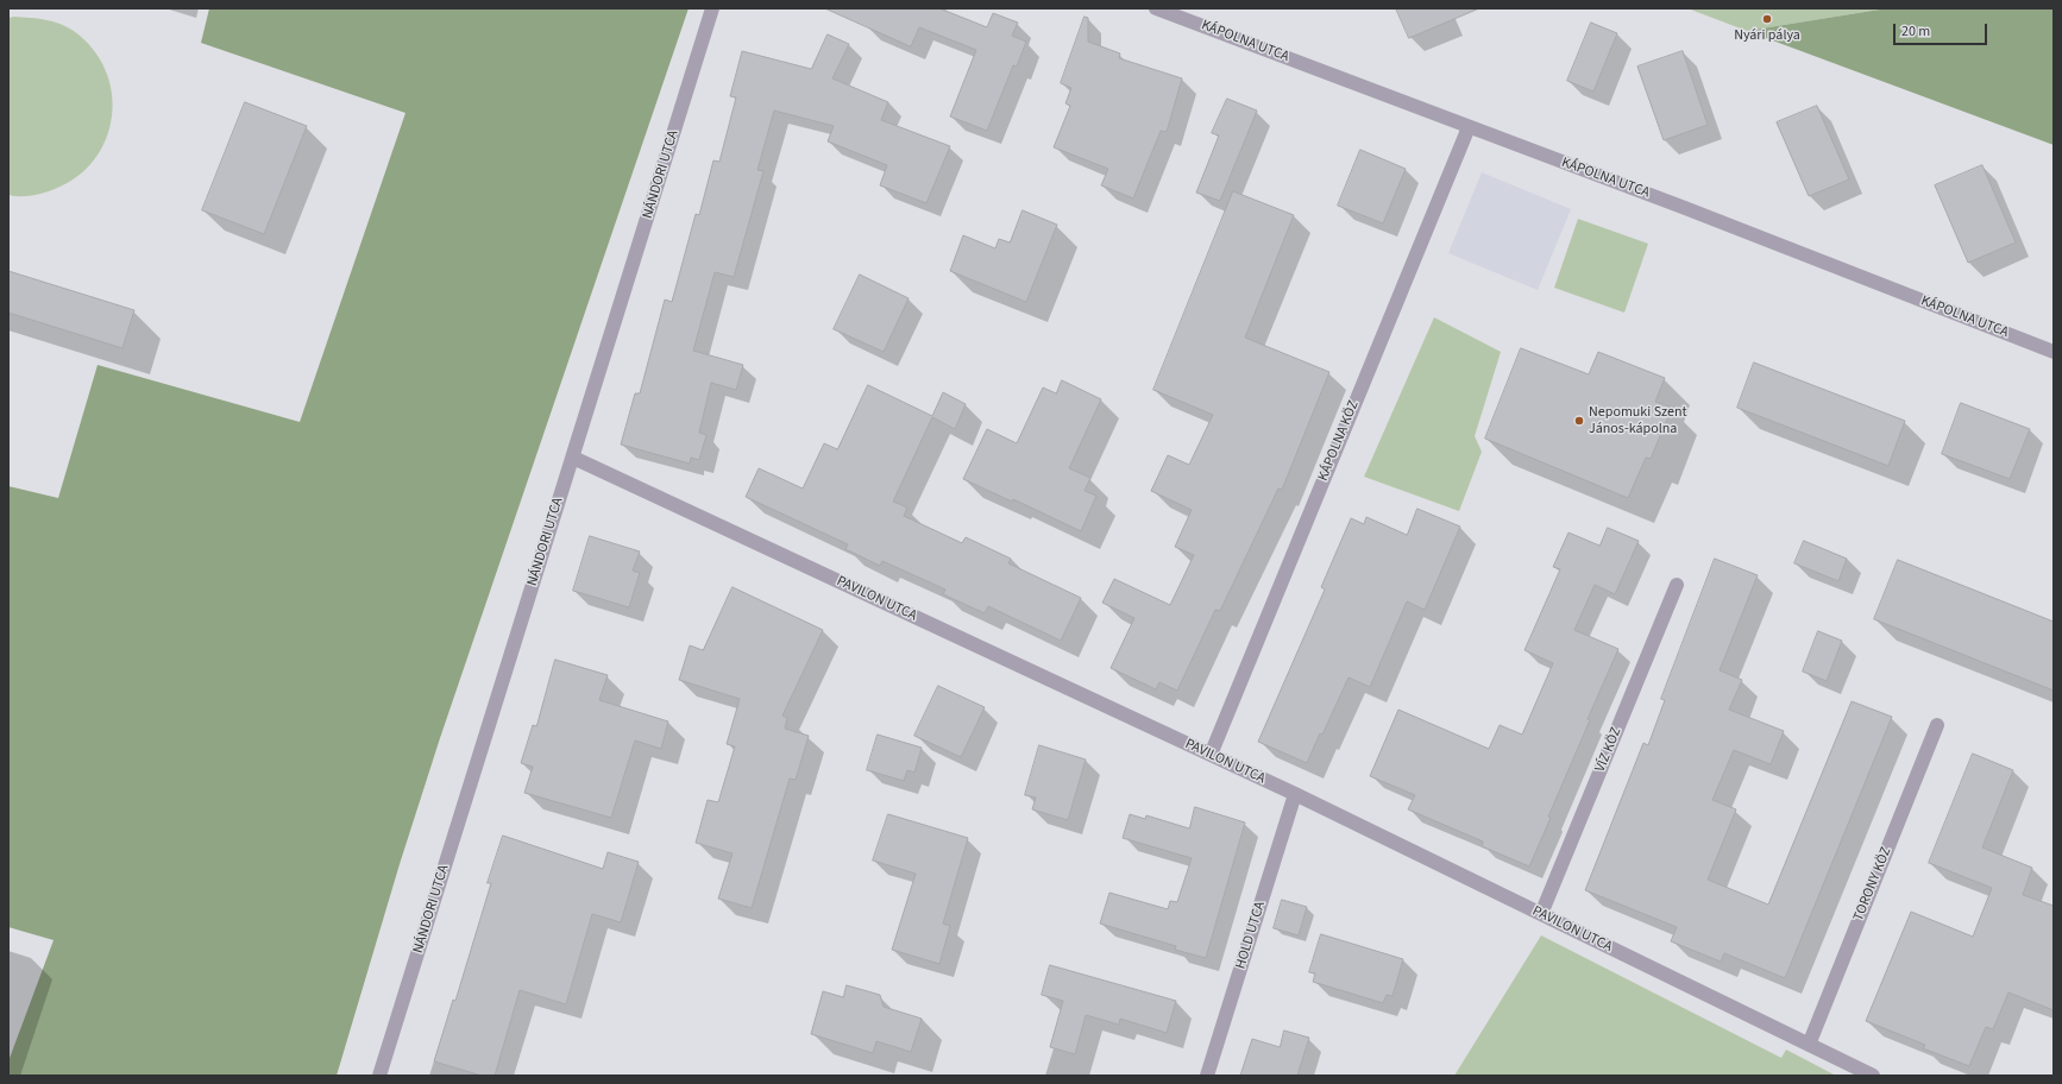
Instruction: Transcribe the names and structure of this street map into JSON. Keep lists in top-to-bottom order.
{
  "streets": {
    "street": [
      "KÁPOLNA UTCA",
      "NÁNDORI UTCA",
      "KÁPOLNA KÖZ",
      "PAVILON UTCA",
      "VÍZ KÖZ",
      "TORONY KÖZ",
      "HOLD UTCA"
    ]
  },
  "crossings": [
    ["KÁPOLNA UTCA", "KÁPOLNA KÖZ"],
    ["NÁNDORI UTCA", "PAVILON UTCA"],
    ["KÁPOLNA KÖZ", "PAVILON UTCA"],
    ["PAVILON UTCA", "VÍZ KÖZ"],
    ["PAVILON UTCA", "TORONY KÖZ"],
    ["PAVILON UTCA", "HOLD UTCA"]
  ],
  "places": ["Nyári pálya", "Nepomuki Szent János-kápolna"],
  "scale_bar": "20 m"
}
